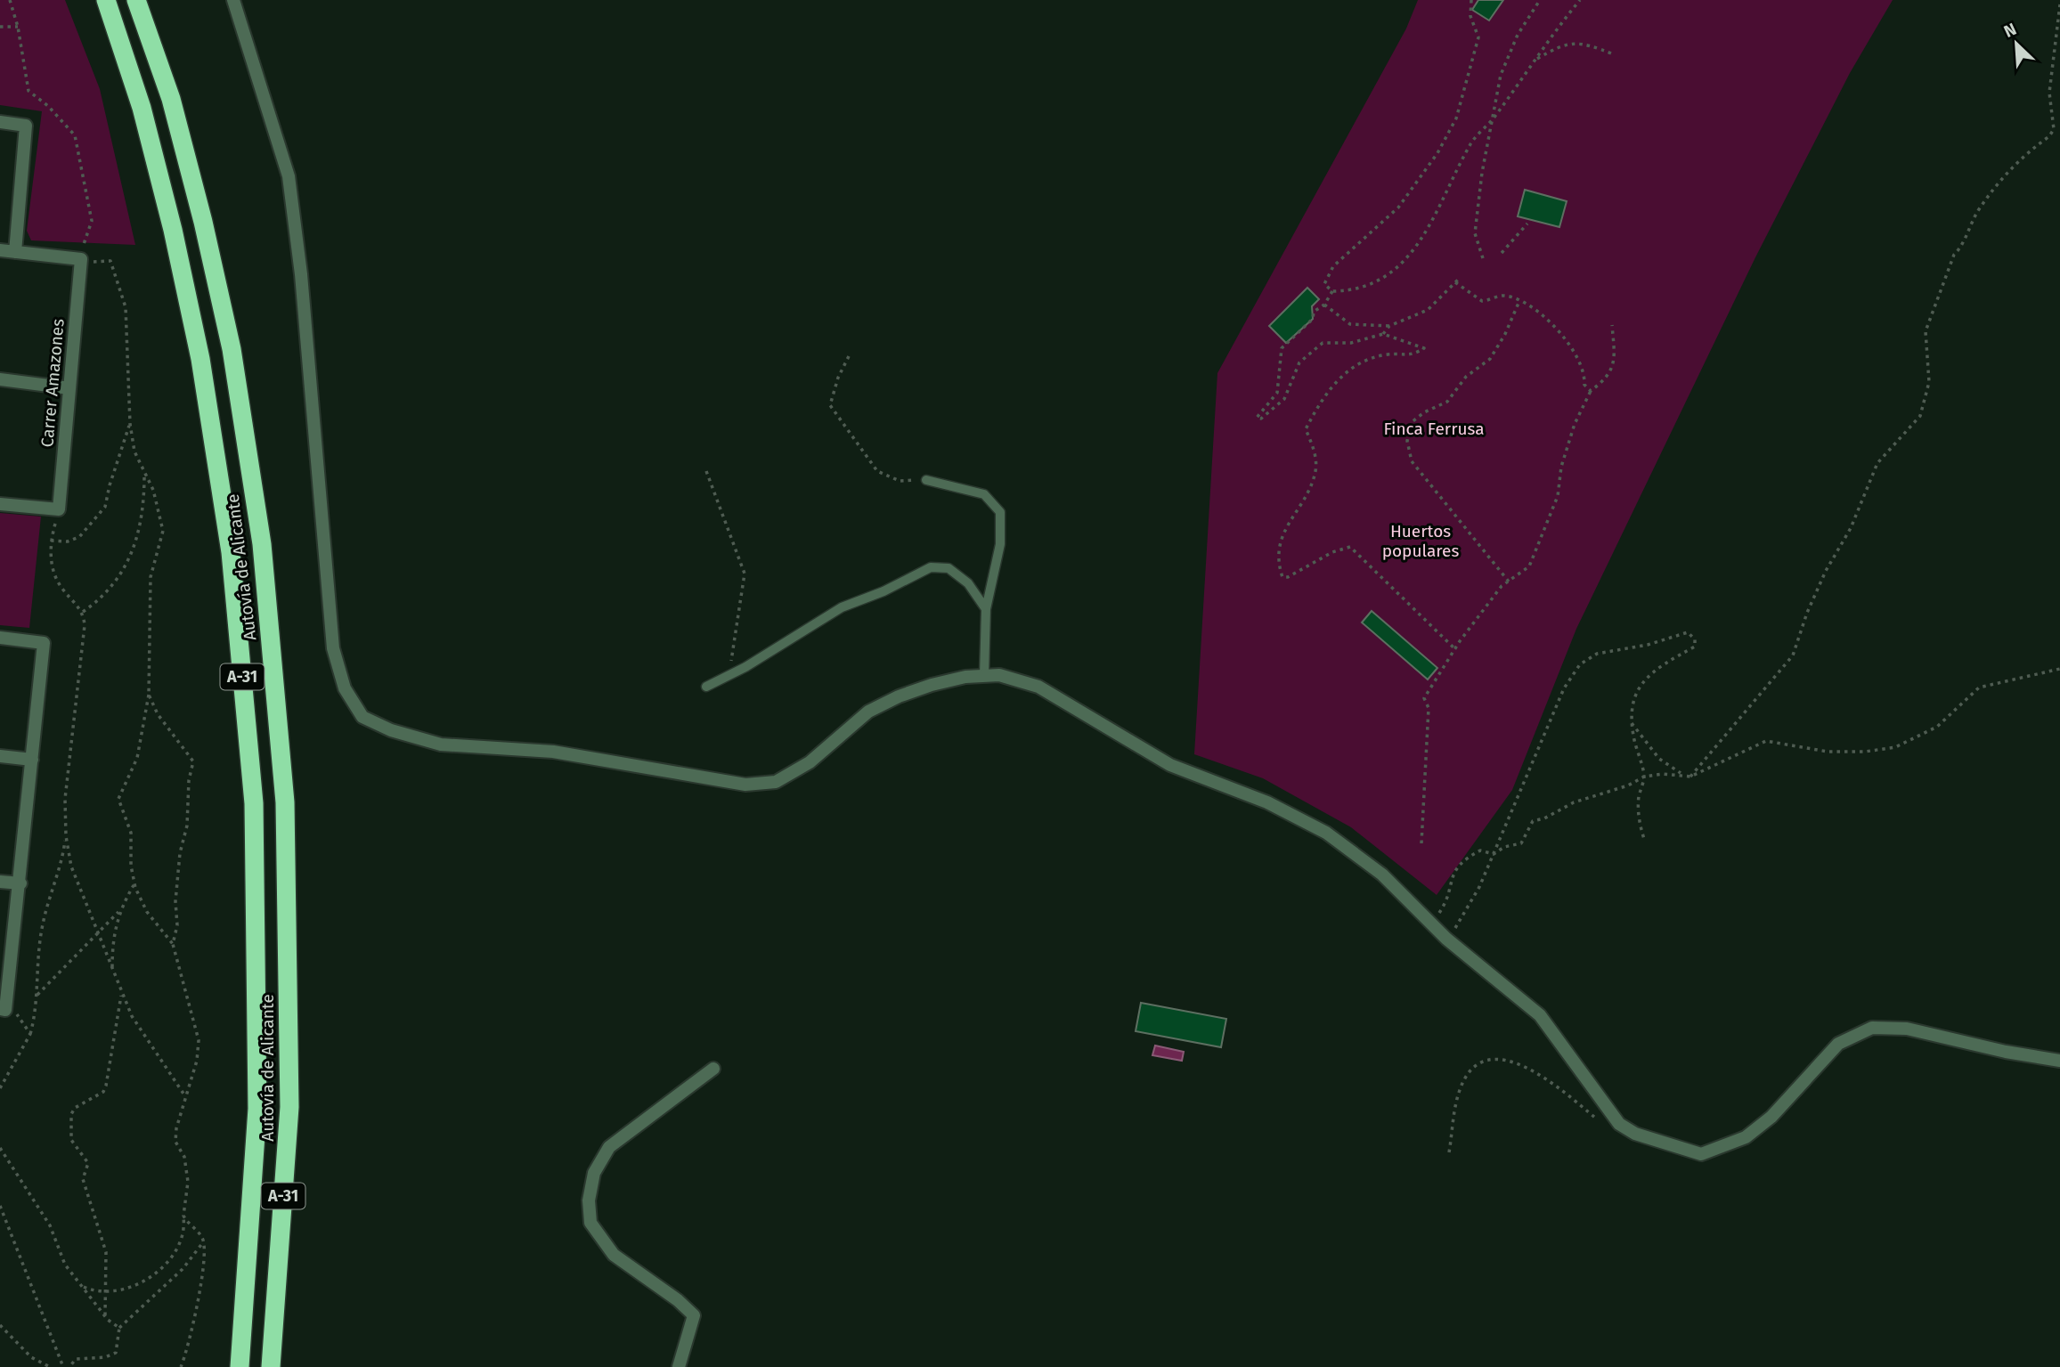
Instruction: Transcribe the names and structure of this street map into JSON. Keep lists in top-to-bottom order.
{
  "streets": {
    "highway": ["Autovía de Alicante", "A-31"],
    "street": ["Carrer Amazones"]
  },
  "parks": ["Finca Ferrusa", "Huertos populares"],
  "north": "top left"
}
